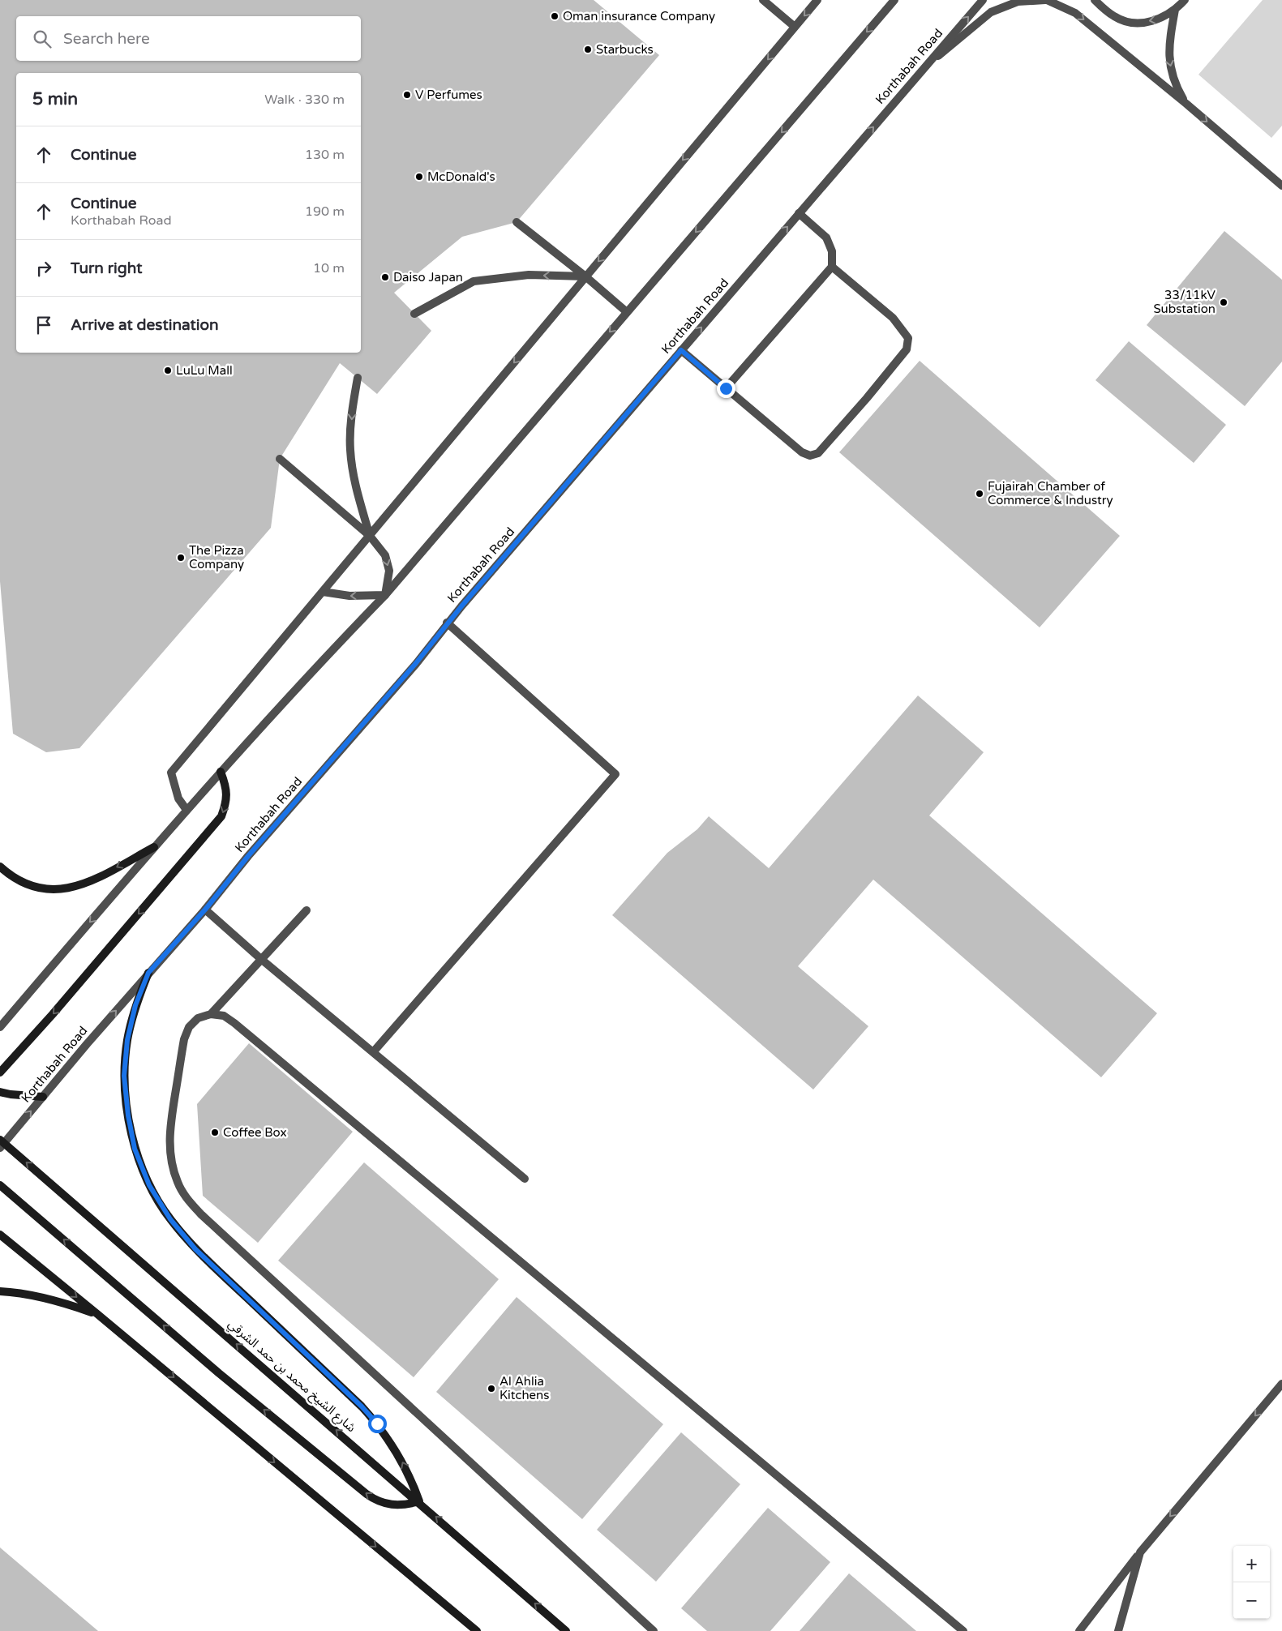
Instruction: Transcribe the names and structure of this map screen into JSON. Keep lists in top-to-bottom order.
{
  "streets": {
    "main road": ["شارع الشيخ محمد بن حمد الشرقي"],
    "street": ["Korthabah Road"]
  },
  "crossings": [
    ["Korthabah Road", "شارع الشيخ محمد بن حمد الشرقي"]
  ],
  "places": [
    "Oman insurance Company",
    "Starbucks",
    "V Perfumes",
    "McDonald's",
    "Daiso Japan",
    "33/11kV Substation",
    "LuLu Mall",
    "Fujairah Chamber of Commerce & Industry",
    "The Pizza Company",
    "Coffee Box",
    "Al Ahlia Kitchens"
  ],
  "page": {
    "search": "Search here",
    "heading": ["5 min", "Walk · 330 m"],
    "list": [
      ["Continue", "130 m"],
      ["Continue", "Korthabah Road", "190 m"],
      ["Turn right", "10 m"],
      "Arrive at destination"
    ],
    "map_buttons": ["+", "−"]
  }
}
